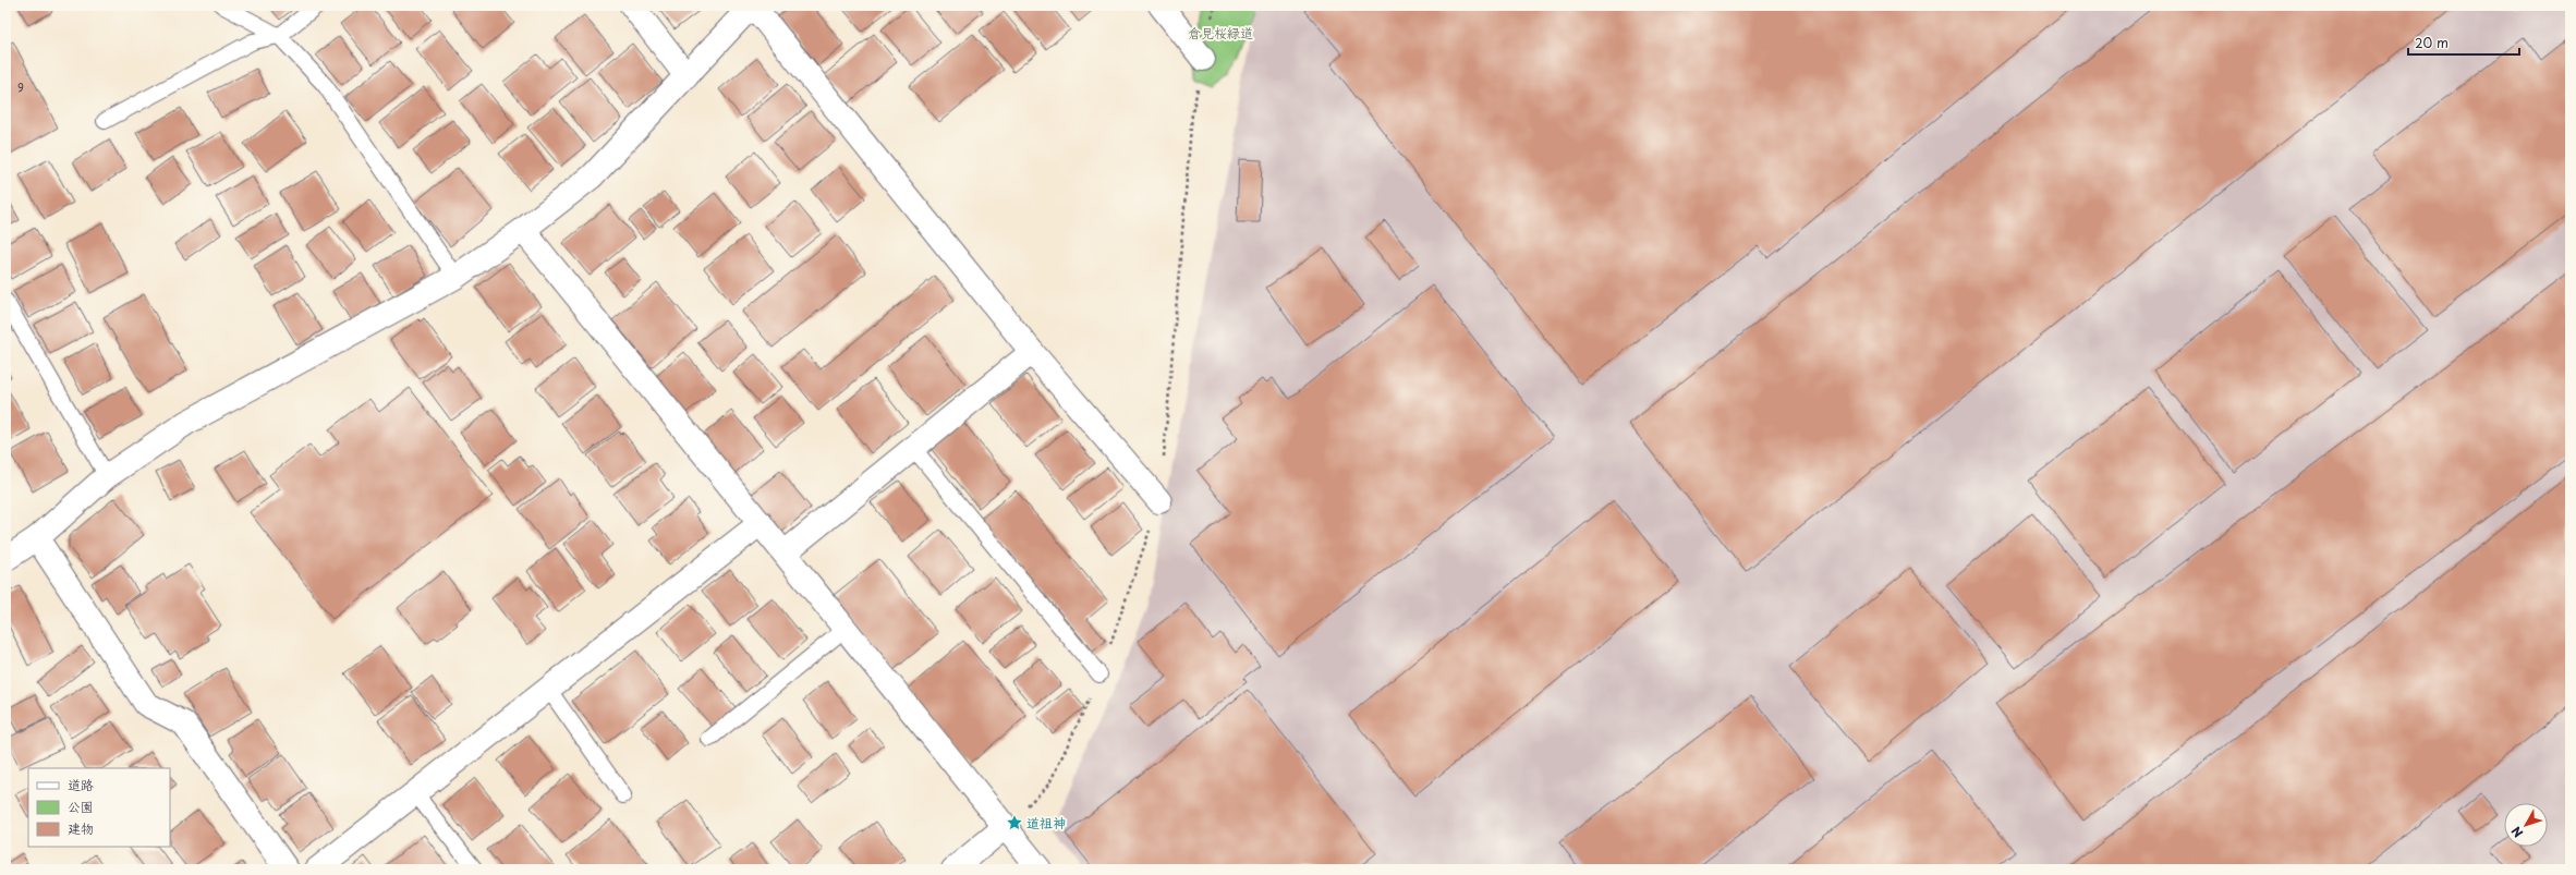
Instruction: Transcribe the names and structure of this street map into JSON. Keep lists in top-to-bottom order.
{
  "parks": ["倉見桜緑道"],
  "places": {
    "place": ["道祖神"]
  },
  "house_numbers": ["9"],
  "legend": ["道路", "公園", "建物"],
  "scale_bar": "20 m",
  "north": "bottom left"
}
